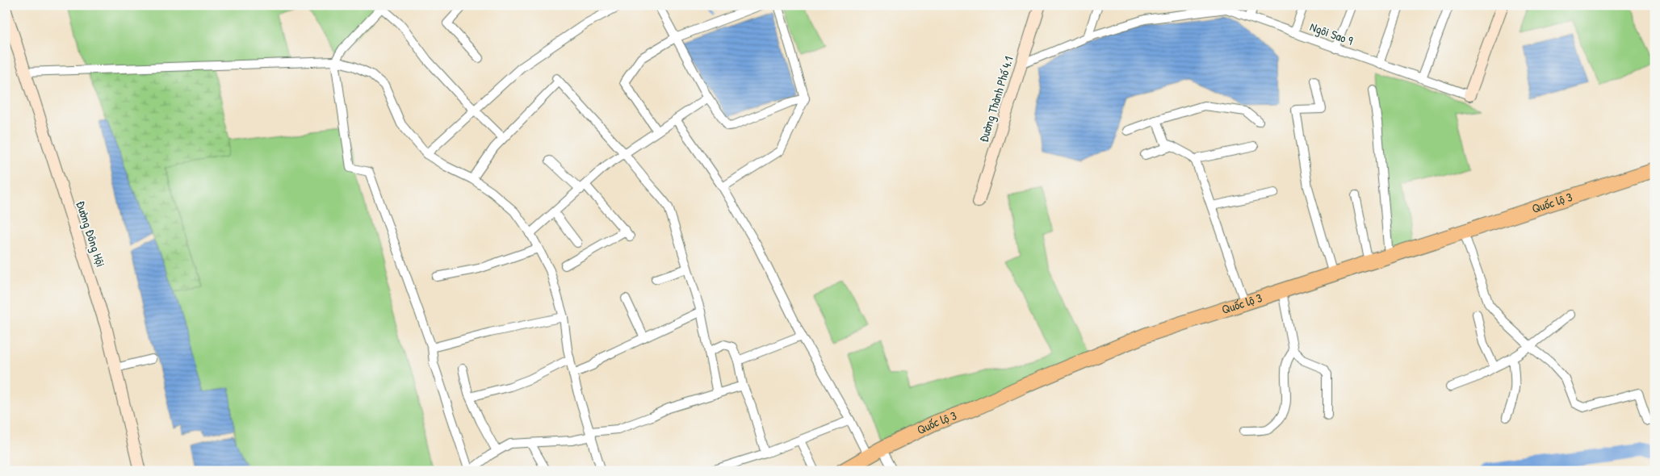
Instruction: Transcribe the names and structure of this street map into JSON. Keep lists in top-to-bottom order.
{
  "streets": {
    "highway": ["Quốc lộ 3"],
    "street": ["Ngôi Sao 9", "Đường Thành Phố 4.1", "Đường Đông Hội"]
  },
  "crossings": [
    ["Ngôi Sao 9", "Đường Thành Phố 4.1"]
  ]
}
